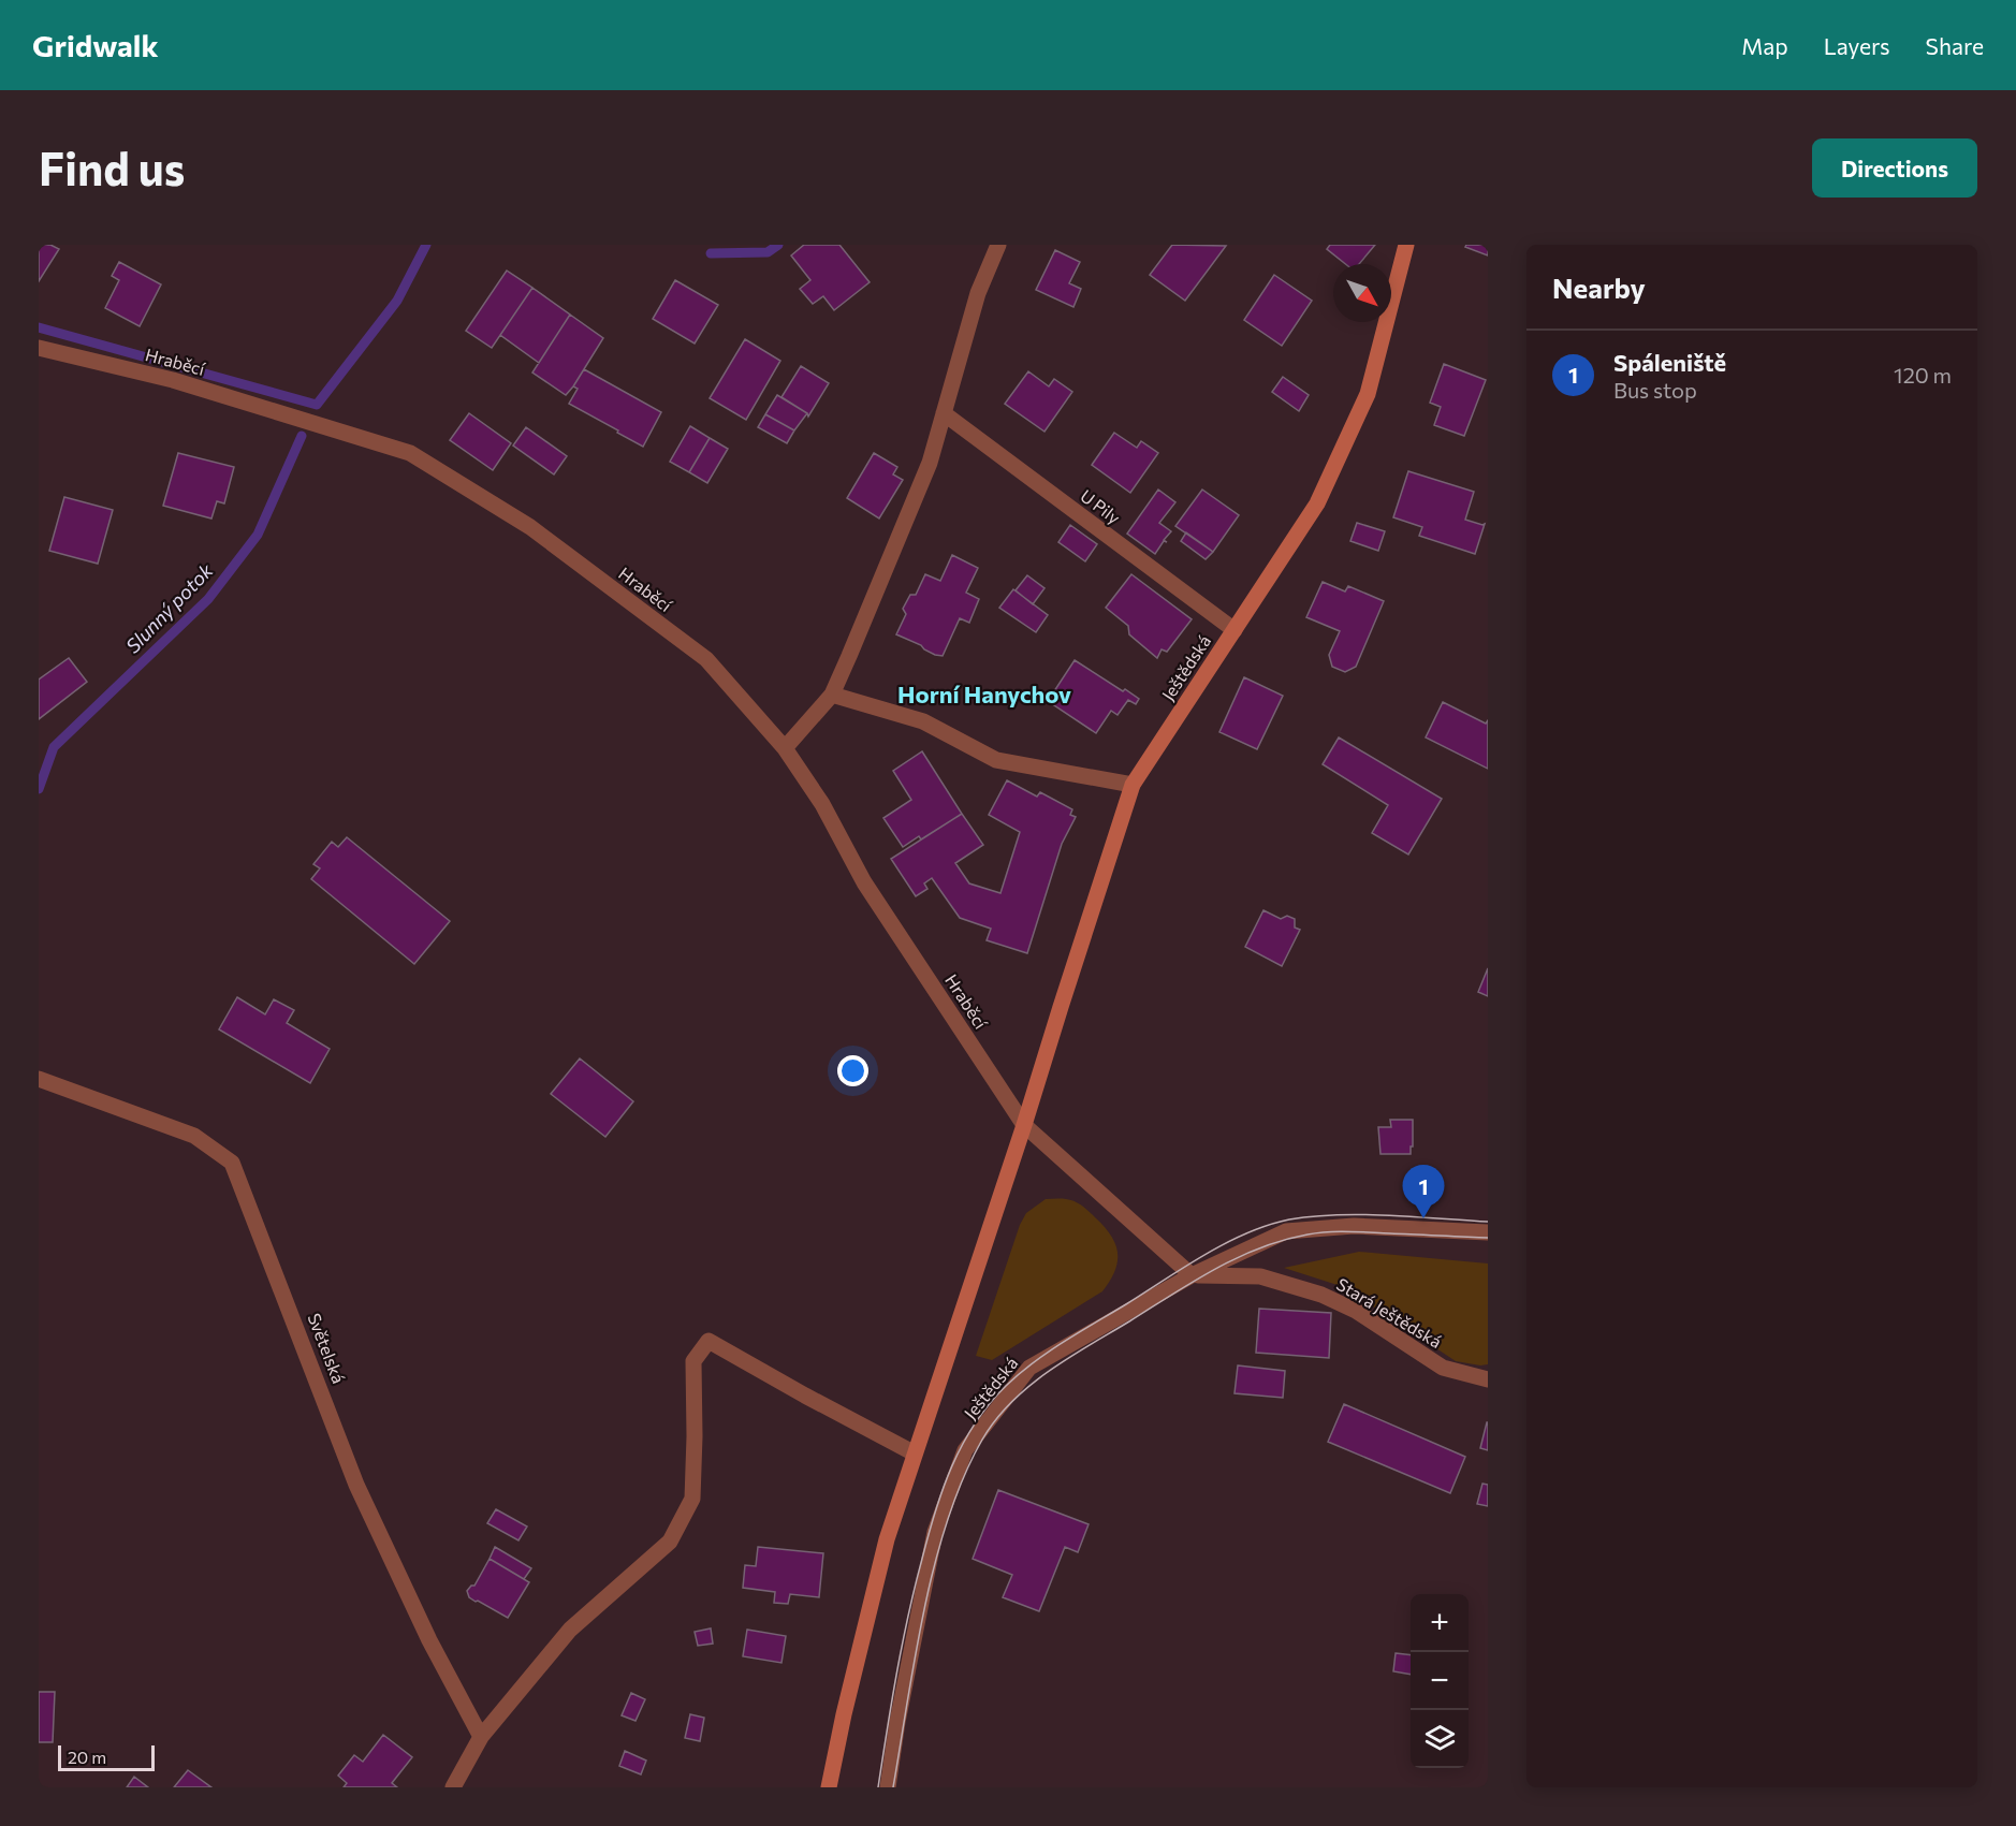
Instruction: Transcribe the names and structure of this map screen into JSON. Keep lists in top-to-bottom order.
{
  "streets": {
    "street": [
      "Hraběcí",
      "U Pily",
      "Ještědská",
      "Stará Ještědská",
      "Světelská"
    ]
  },
  "crossings": [
    ["Hraběcí", "Ještědská"],
    ["U Pily", "Ještědská"],
    ["Ještědská", "Stará Ještědská"]
  ],
  "districts": ["Horní Hanychov"],
  "water": ["Slunný potok"],
  "scale_bar": "20 m",
  "north": "bottom right",
  "page": {
    "header": "Gridwalk",
    "nav": ["Map", "Layers", "Share"],
    "buttons": "Directions",
    "title": "Find us",
    "heading": "Nearby",
    "list": [
      {
        "mark": "1",
        "name": "Spáleniště",
        "note": "Bus stop",
        "value": "120 m"
      }
    ],
    "pins": "1",
    "map_buttons": ["+", "−"],
    "scale": "20 m"
  }
}
